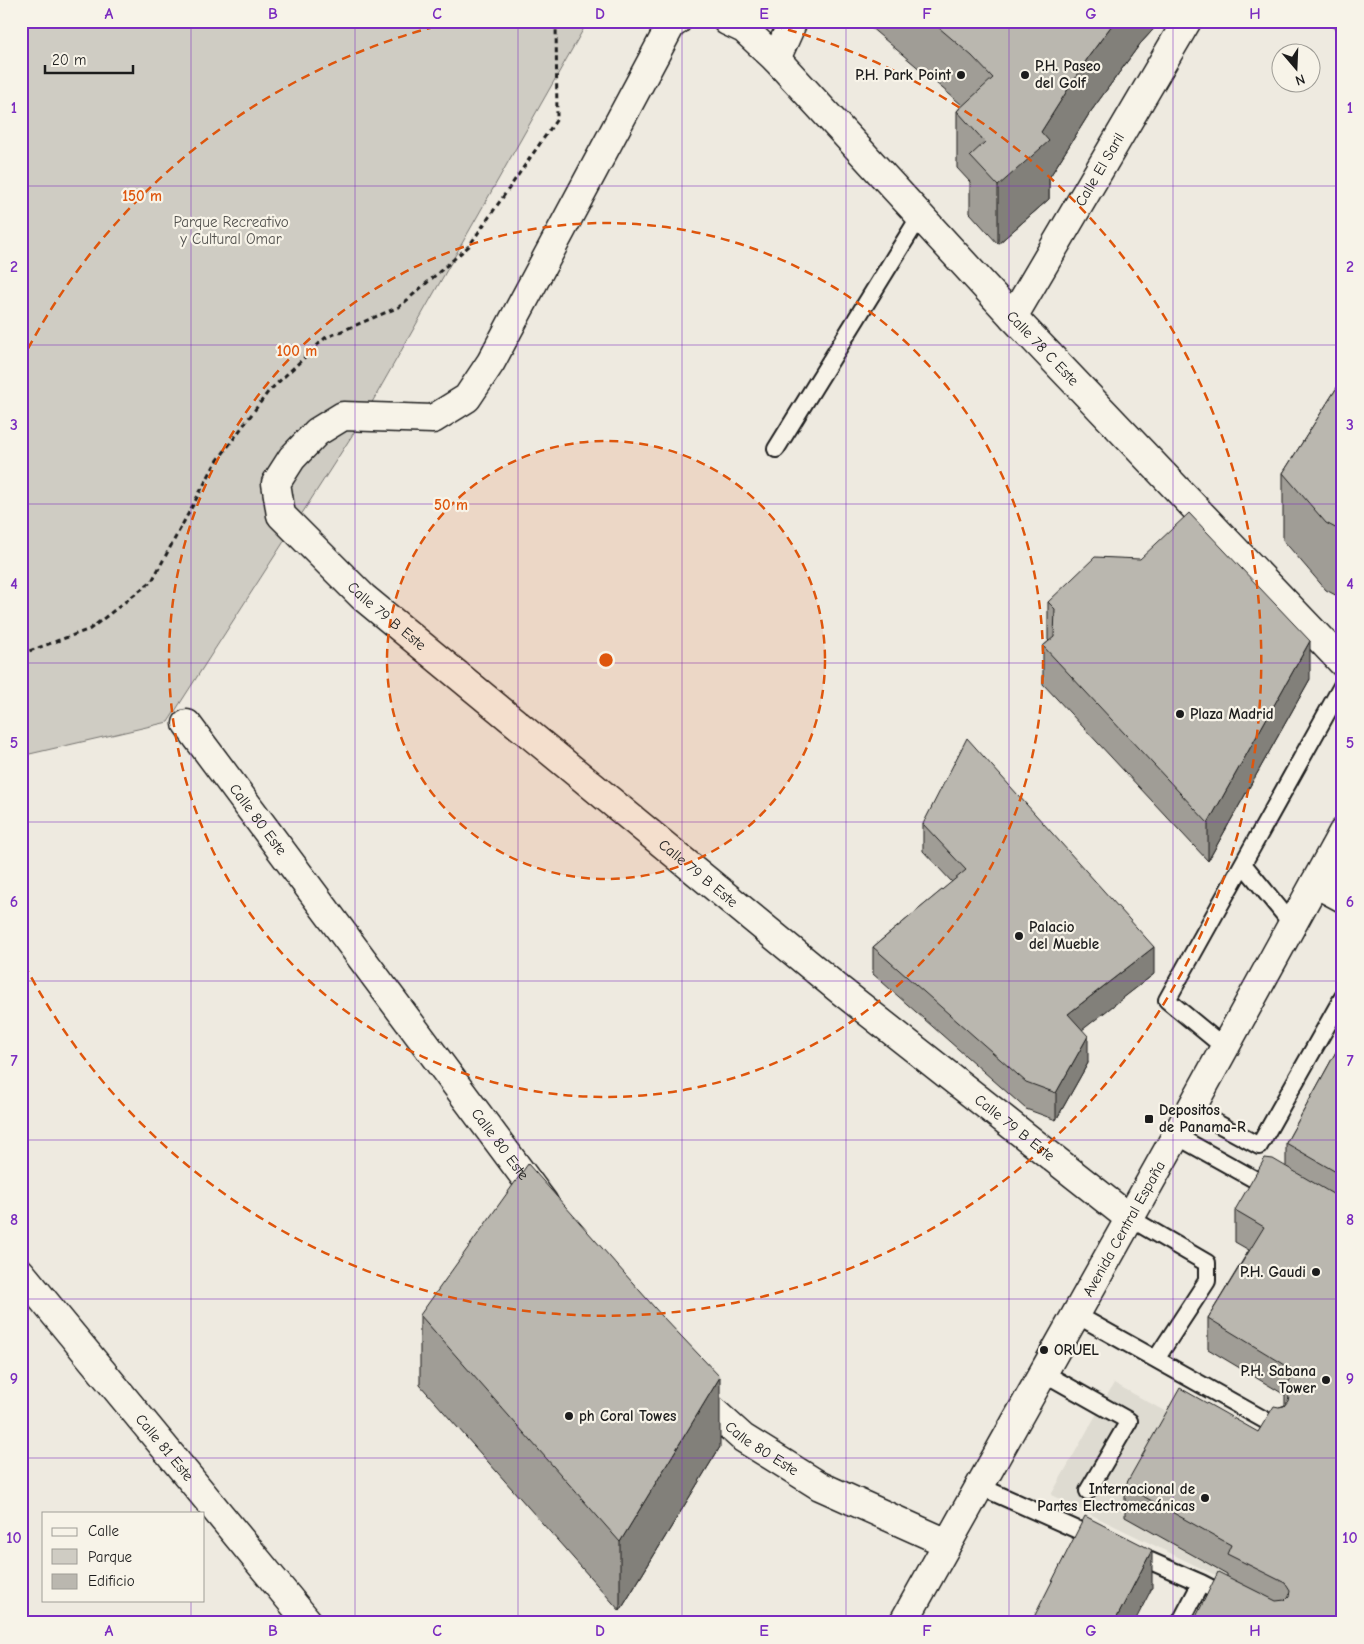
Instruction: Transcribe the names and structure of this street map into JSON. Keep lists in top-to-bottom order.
{
  "streets": {
    "street": [
      "Calle El Saril",
      "Calle 78 C Este",
      "Calle 79 B Este",
      "Calle 80 Este",
      "Avenida Central España",
      "Calle 81 Este"
    ]
  },
  "crossings": [
    ["Calle El Saril", "Calle 78 C Este"],
    ["Calle 79 B Este", "Avenida Central España"],
    ["Calle 80 Este", "Avenida Central España"]
  ],
  "parks": ["Parque Recreativo y Cultural Omar"],
  "places": {
    "other": [
      "P.H. Park Point",
      "P.H. Paseo del Golf",
      "Plaza Madrid",
      "Palacio del Mueble",
      "P.H. Gaudi",
      "ORUEL",
      "P.H. Sabana Tower",
      "ph Coral Towes",
      "Internacional de Partes Electromecánicas"
    ],
    "transit": ["Depositos de Panama-R"]
  },
  "legend": ["Calle", "Parque", "Edificio"],
  "scale_bar": "20 m",
  "north": "bottom",
  "grid": {
    "columns": [
      "A",
      "B",
      "C",
      "D",
      "E",
      "F",
      "G",
      "H"
    ],
    "rows": [
      "1",
      "2",
      "3",
      "4",
      "5",
      "6",
      "7",
      "8",
      "9",
      "10"
    ]
  },
  "rings": ["150 m", "100 m", "50 m"]
}
